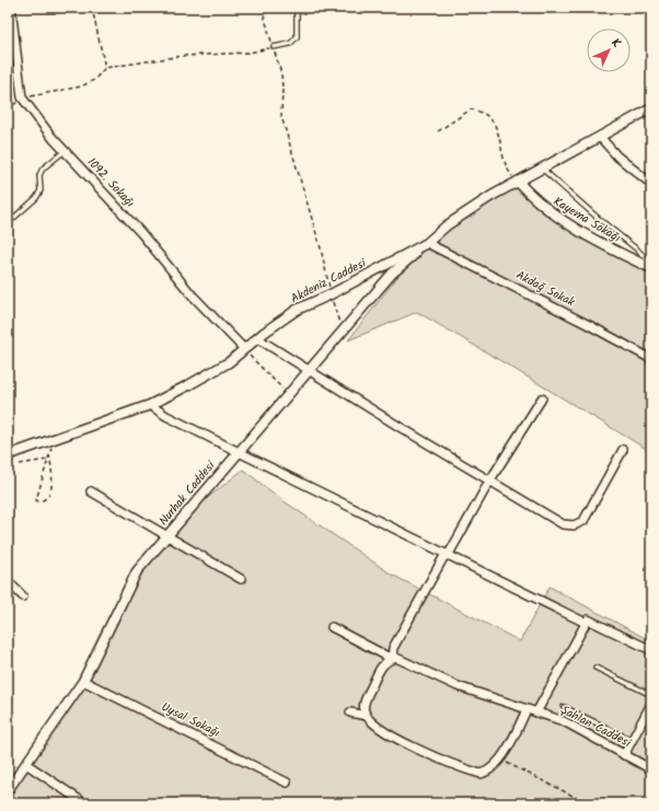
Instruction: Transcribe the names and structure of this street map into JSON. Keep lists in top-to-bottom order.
{
  "streets": {
    "street": [
      "1092. Sokağı",
      "Kayema Sokağı",
      "Akdeniz Caddesi",
      "Akdağ Sokak",
      "Nurhak Caddesi",
      "Uysal Sokağı",
      "Şahlan Caddesi"
    ]
  },
  "crossings": [
    ["1092. Sokağı", "Akdeniz Caddesi"],
    ["Kayema Sokağı", "Akdeniz Caddesi"],
    ["Akdeniz Caddesi", "Akdağ Sokak"],
    ["Akdeniz Caddesi", "Nurhak Caddesi"],
    ["Akdağ Sokak", "Nurhak Caddesi"],
    ["Nurhak Caddesi", "Uysal Sokağı"]
  ],
  "north": "top right"
}
